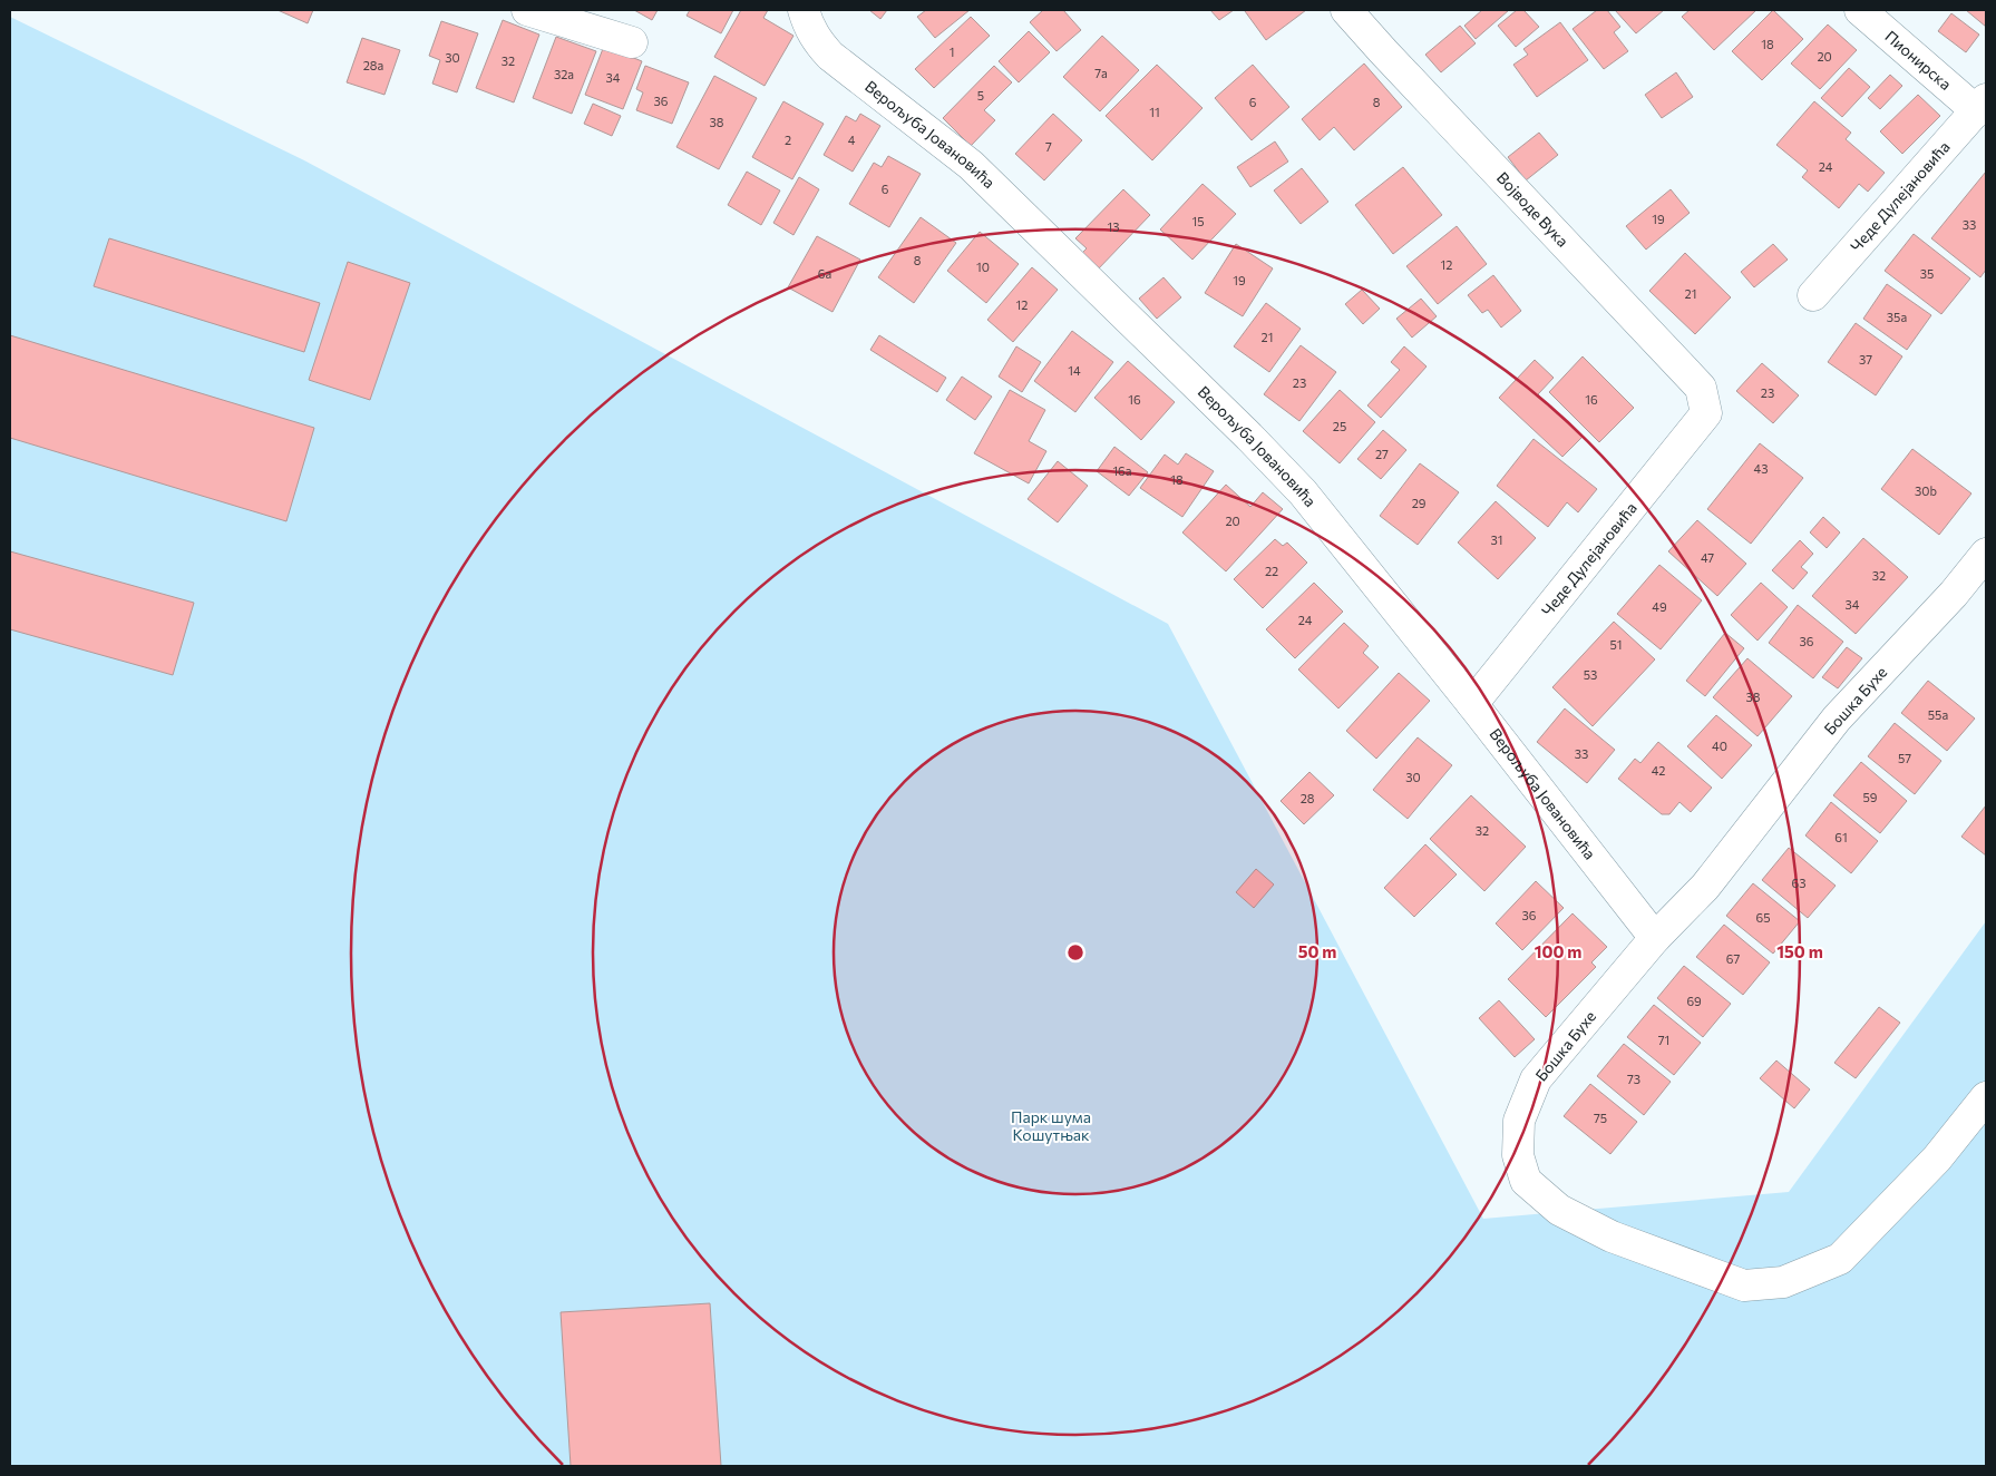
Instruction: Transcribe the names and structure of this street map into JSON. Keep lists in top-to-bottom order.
{
  "streets": {
    "street": [
      "Пионирска",
      "Верољуба Јовановића",
      "Чеде Дулејановића",
      "Војводе Вука",
      "Бошка Бухе"
    ]
  },
  "crossings": [
    ["Пионирска", "Чеде Дулејановића"],
    ["Верољуба Јовановића", "Чеде Дулејановића"],
    ["Верољуба Јовановића", "Бошка Бухе"],
    ["Чеде Дулејановића", "Војводе Вука"]
  ],
  "parks": ["Парк шума Кошутњак"],
  "house_numbers": [
    "18",
    "1",
    "20",
    "30",
    "32",
    "28a",
    "7a",
    "32a",
    "34",
    "5",
    "36",
    "6",
    "8",
    "11",
    "38",
    "2",
    "4",
    "7",
    "24",
    "6",
    "19",
    "15",
    "33",
    "13",
    "8",
    "12",
    "10",
    "6a",
    "35",
    "19",
    "21",
    "12",
    "35a",
    "21",
    "37",
    "14",
    "23",
    "23",
    "16",
    "16",
    "25",
    "27",
    "43",
    "16a",
    "18",
    "30b",
    "29",
    "20",
    "31",
    "47",
    "22",
    "32",
    "34",
    "49",
    "24",
    "36",
    "51",
    "53",
    "38",
    "55a",
    "40",
    "33",
    "57",
    "42",
    "30",
    "59",
    "28",
    "32",
    "61",
    "63",
    "36",
    "65",
    "67",
    "69",
    "71",
    "73",
    "75"
  ],
  "rings": ["50 m", "100 m", "150 m"]
}
